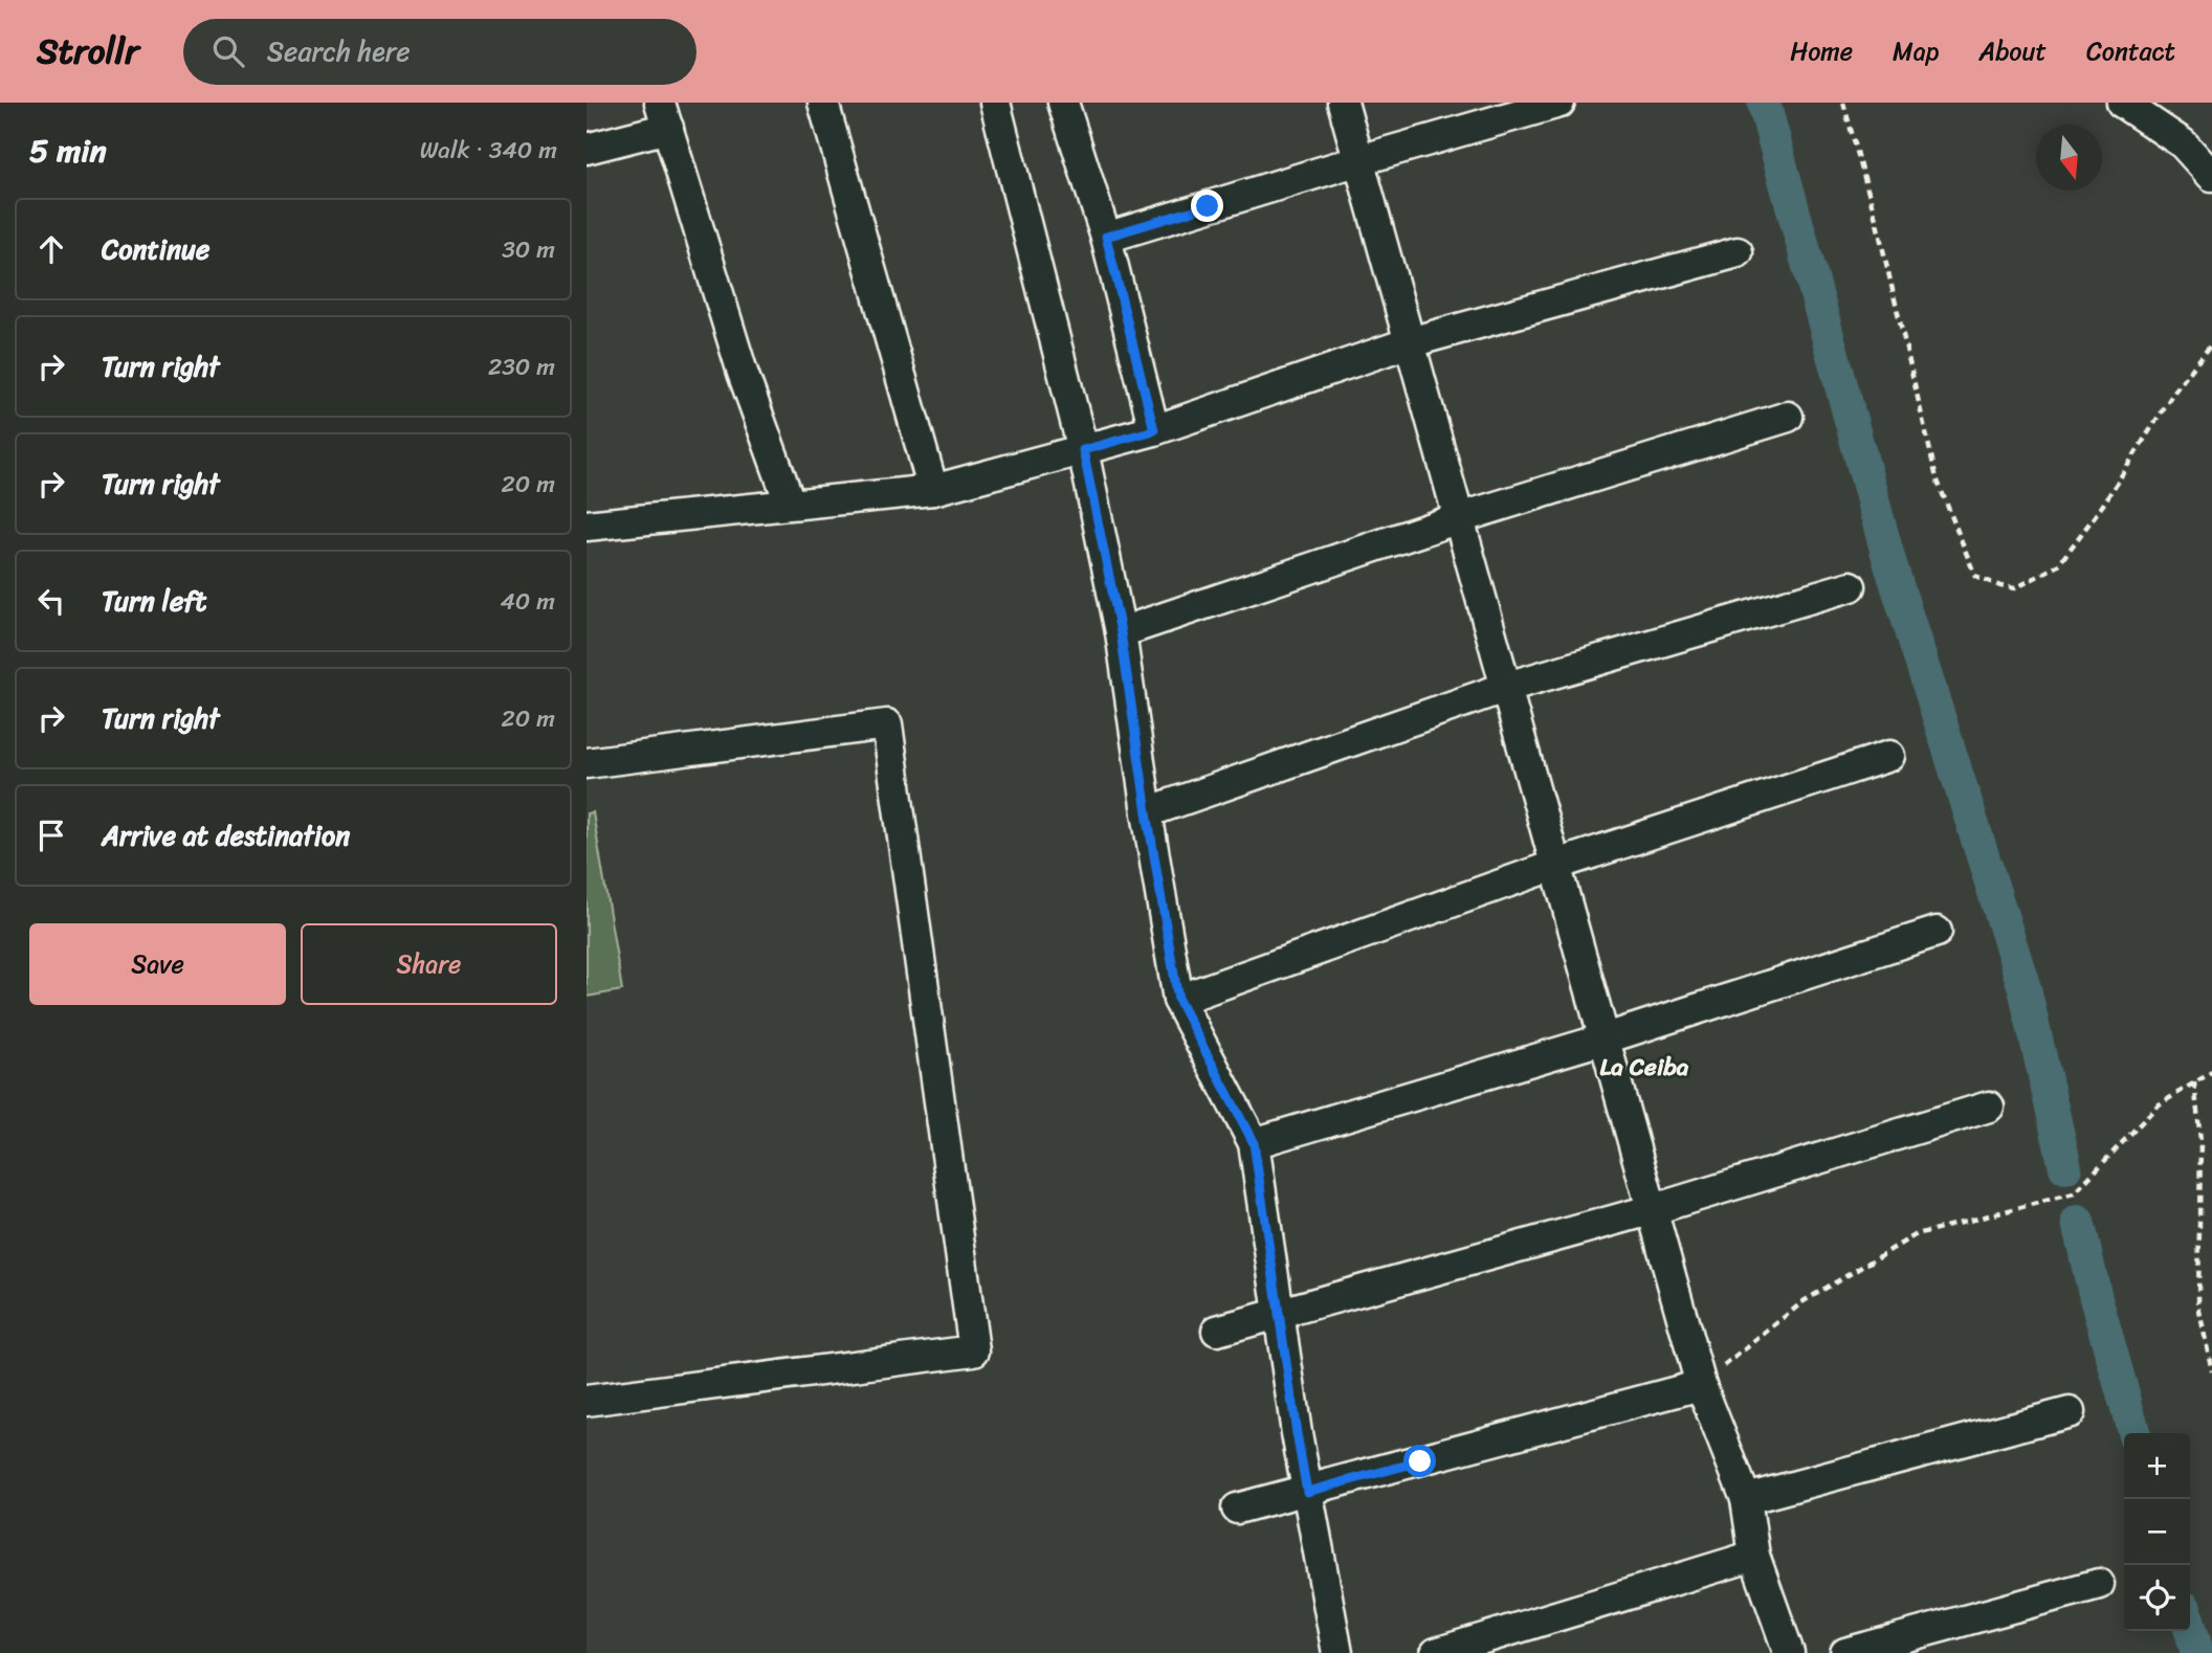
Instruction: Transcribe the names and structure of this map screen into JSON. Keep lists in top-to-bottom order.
{
  "districts": ["La Ceiba"],
  "north": "bottom",
  "page": {
    "header": "Strollr",
    "search": "Search here",
    "nav": [
      "Home",
      "Map",
      "About",
      "Contact"
    ],
    "heading": ["5 min", "Walk · 340 m"],
    "list": [
      ["Continue", "30 m"],
      ["Turn right", "230 m"],
      ["Turn right", "20 m"],
      ["Turn left", "40 m"],
      ["Turn right", "20 m"],
      "Arrive at destination"
    ],
    "buttons": ["Save", "Share"],
    "map_buttons": ["+", "−"]
  }
}
